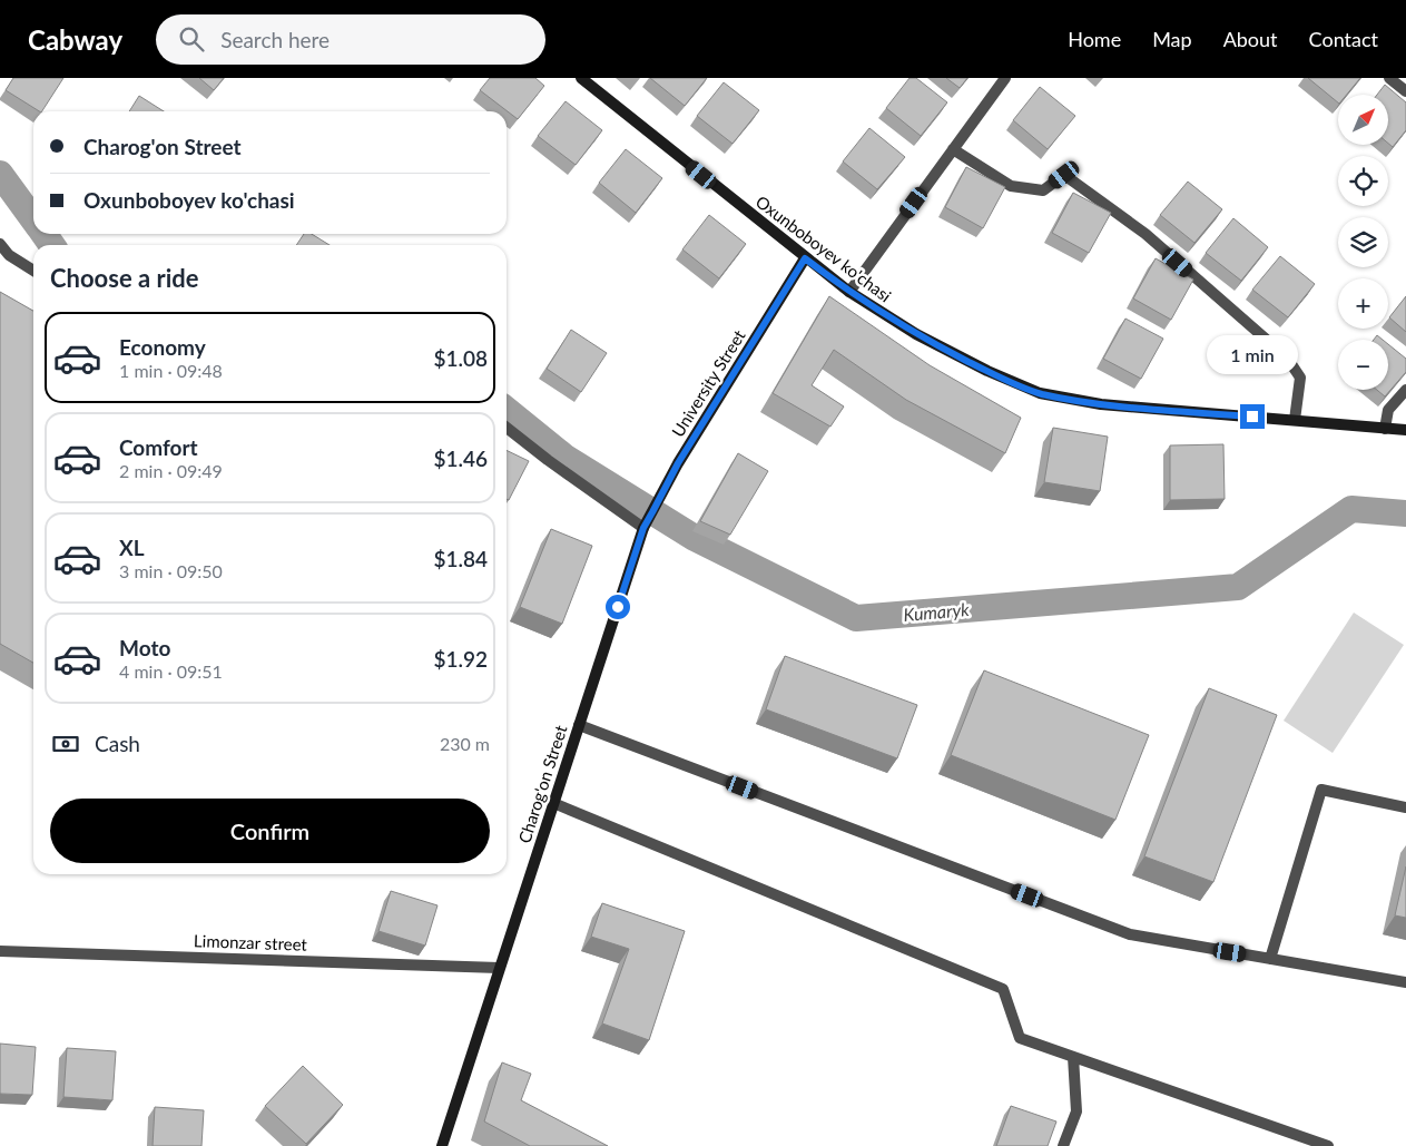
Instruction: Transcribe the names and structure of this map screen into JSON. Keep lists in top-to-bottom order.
{
  "streets": {
    "main road": ["Oxunboboyev ko'chasi", "University Street", "Charog'on Street"],
    "street": ["Limonzar street"]
  },
  "crossings": [
    ["Oxunboboyev ko'chasi", "University Street"],
    ["University Street", "Charog'on Street"],
    ["Charog'on Street", "Limonzar street"]
  ],
  "water": ["Kumaryk"],
  "north": "top right",
  "page": {
    "header": "Cabway",
    "search": "Search here",
    "nav": [
      "Home",
      "Map",
      "About",
      "Contact"
    ],
    "map_buttons": ["+", "−"],
    "banner": ["Charog'on Street", "Oxunboboyev ko'chasi"],
    "heading": "Choose a ride",
    "list": [
      {
        "name": "Economy",
        "note": "1 min · 09:48",
        "value": "$1.08"
      },
      {
        "name": "Comfort",
        "note": "2 min · 09:49",
        "value": "$1.46"
      },
      {
        "name": "XL",
        "note": "3 min · 09:50",
        "value": "$1.84"
      },
      {
        "name": "Moto",
        "note": "4 min · 09:51",
        "value": "$1.92"
      }
    ],
    "bubble": "1 min",
    "pay": ["Cash", "230 m"],
    "buttons": "Confirm"
  }
}
